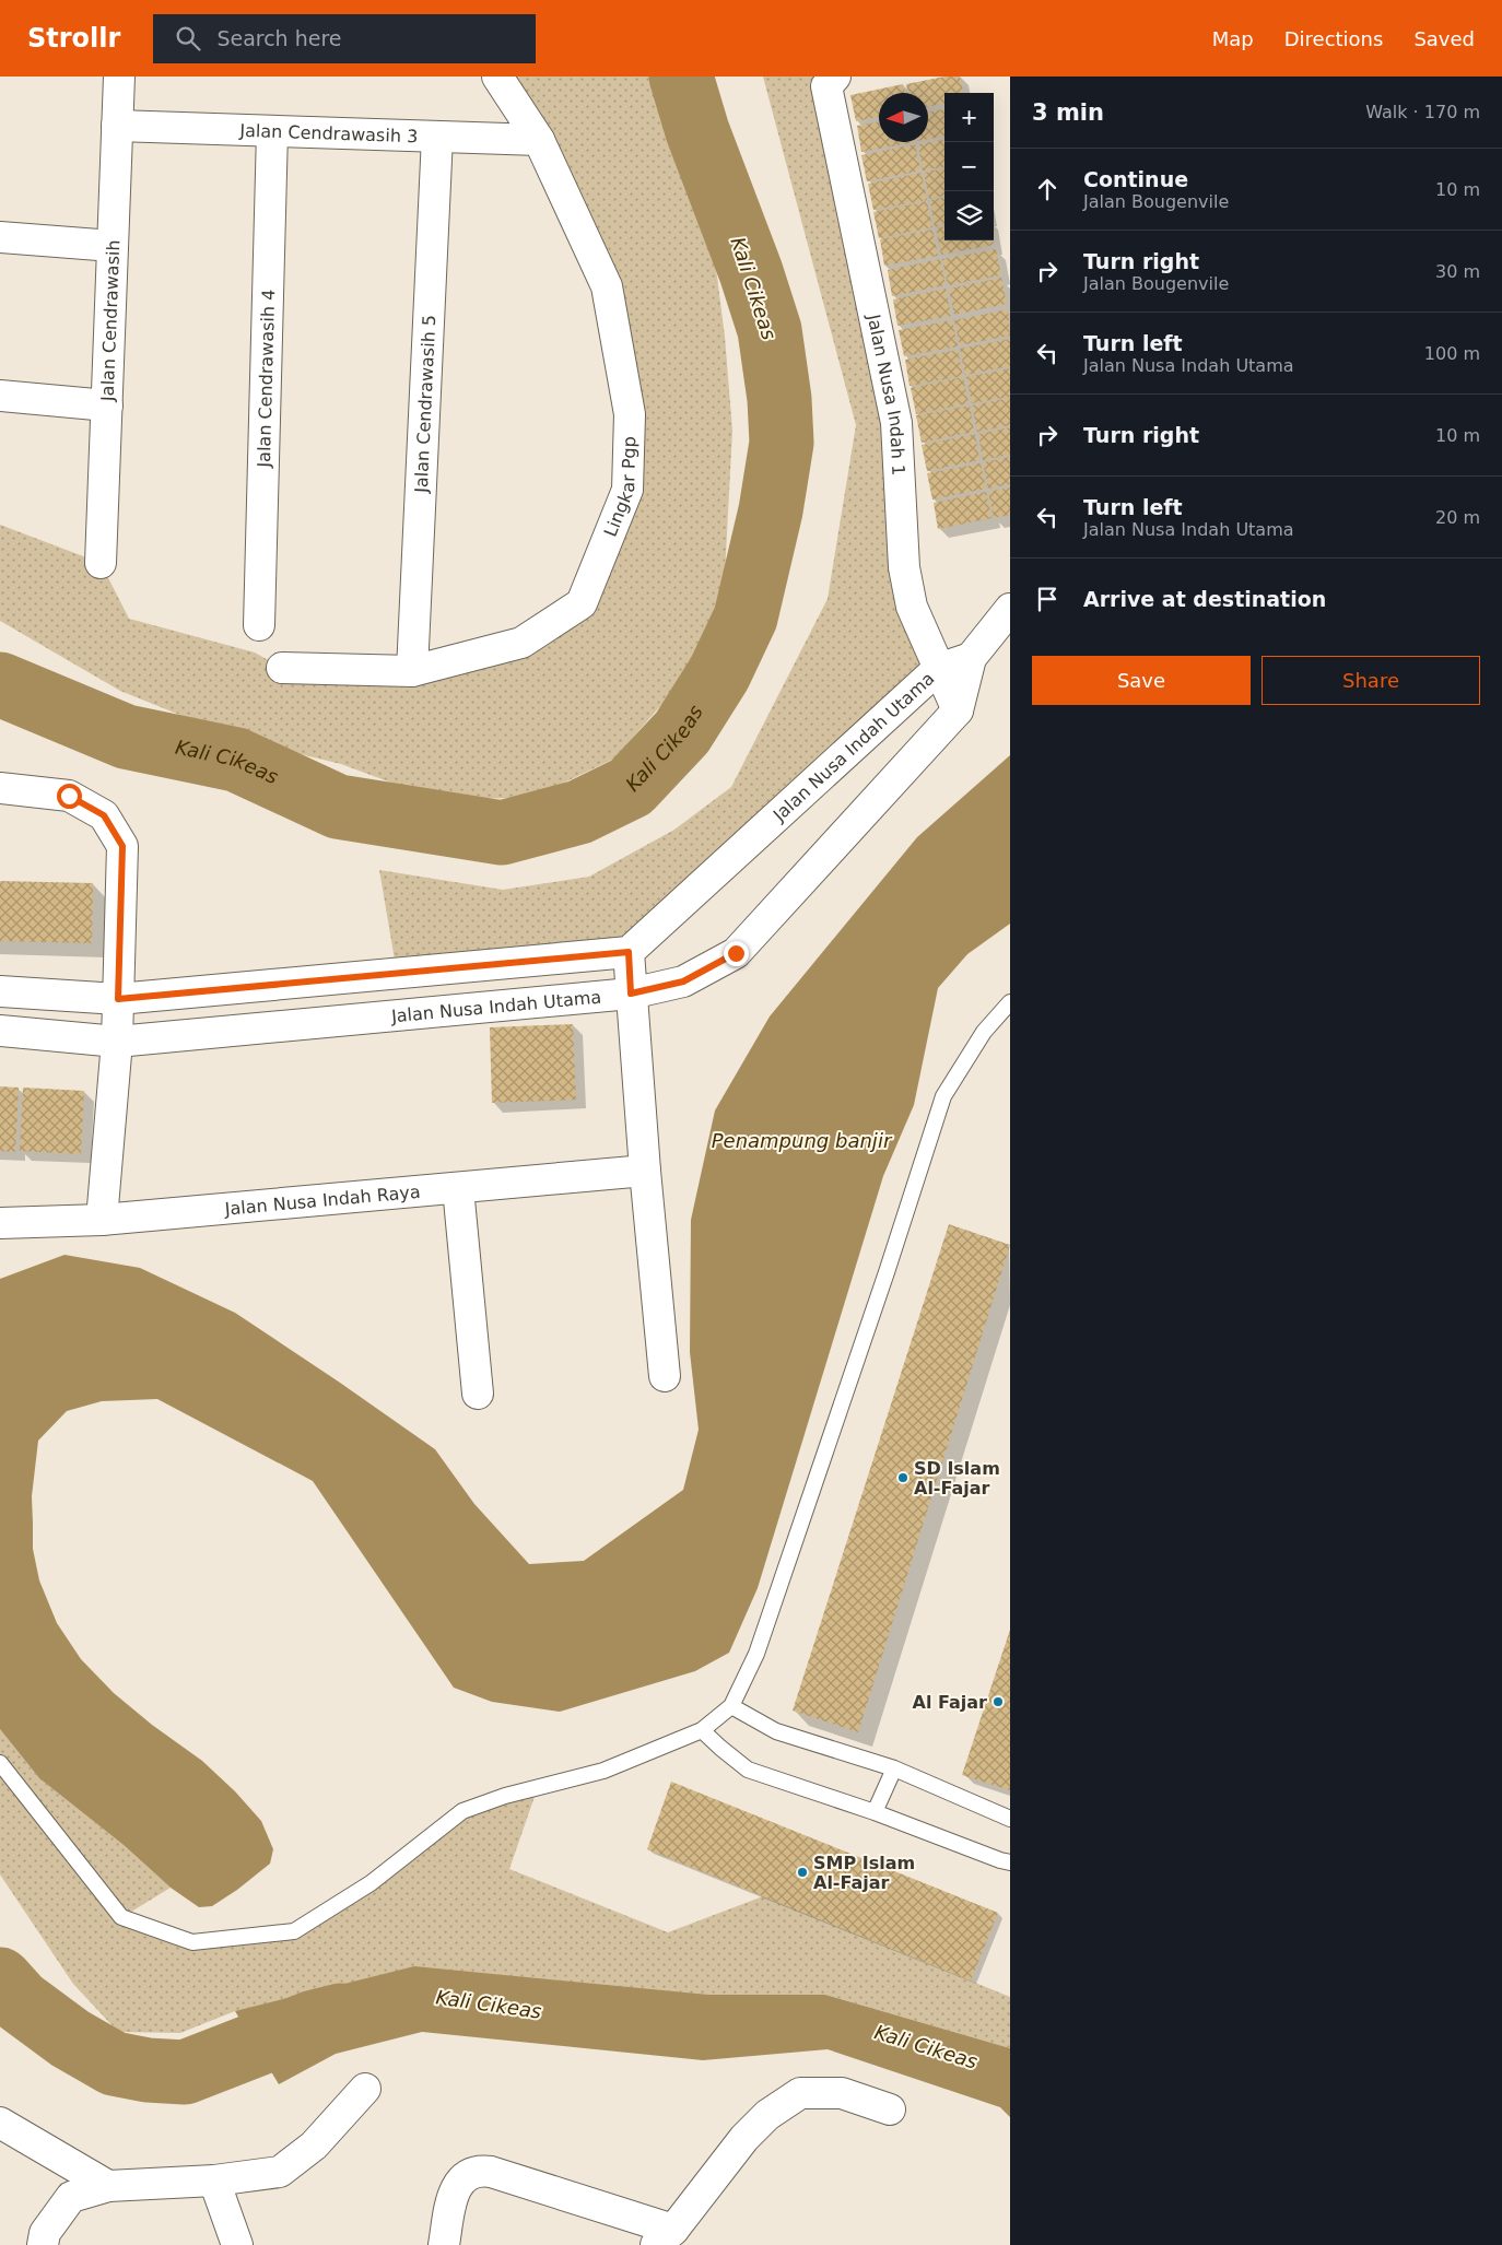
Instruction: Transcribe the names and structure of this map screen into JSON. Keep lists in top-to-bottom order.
{
  "streets": {
    "street": [
      "Jalan Cendrawasih 3",
      "Jalan Cendrawasih",
      "Jalan Cendrawasih 4",
      "Jalan Nusa Indah 1",
      "Jalan Cendrawasih 5",
      "Lingkar Pgp",
      "Jalan Nusa Indah Utama",
      "Jalan Nusa Indah Raya"
    ]
  },
  "crossings": [
    ["Jalan Cendrawasih 3", "Jalan Cendrawasih"],
    ["Jalan Cendrawasih 3", "Jalan Cendrawasih 4"],
    ["Jalan Cendrawasih 3", "Jalan Cendrawasih 5"],
    ["Jalan Cendrawasih 3", "Lingkar Pgp"],
    ["Jalan Nusa Indah 1", "Jalan Nusa Indah Utama"],
    ["Jalan Cendrawasih 5", "Lingkar Pgp"]
  ],
  "water": ["Kali Cikeas", "Penampung banjir"],
  "places": ["SD Islam Al-Fajar", "Al Fajar", "SMP Islam Al-Fajar"],
  "north": "left",
  "page": {
    "header": "Strollr",
    "search": "Search here",
    "nav": ["Map", "Directions", "Saved"],
    "heading": ["3 min", "Walk · 170 m"],
    "map_buttons": ["+", "−"],
    "list": [
      ["Continue", "Jalan Bougenvile", "10 m"],
      ["Turn right", "Jalan Bougenvile", "30 m"],
      ["Turn left", "Jalan Nusa Indah Utama", "100 m"],
      ["Turn right", "10 m"],
      ["Turn left", "Jalan Nusa Indah Utama", "20 m"],
      "Arrive at destination"
    ],
    "buttons": ["Save", "Share"]
  }
}
